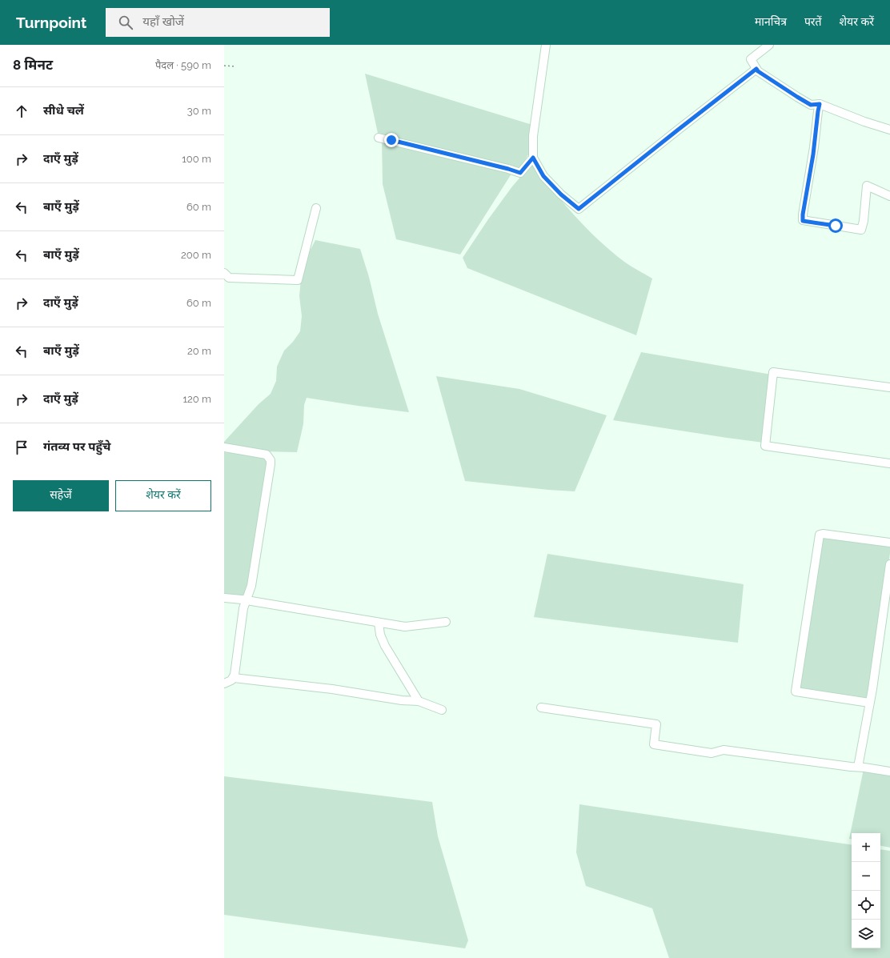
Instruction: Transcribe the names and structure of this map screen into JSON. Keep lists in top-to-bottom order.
{
  "page": {
    "header": "Turnpoint",
    "search": "यहाँ खोजें",
    "nav": ["मानचित्र", "परतें", "शेयर करें"],
    "heading": ["8 मिनट", "पैदल · 590 m"],
    "list": [
      ["सीधे चलें", "30 m"],
      ["दाएँ मुड़ें", "100 m"],
      ["बाएँ मुड़ें", "60 m"],
      ["बाएँ मुड़ें", "200 m"],
      ["दाएँ मुड़ें", "60 m"],
      ["बाएँ मुड़ें", "20 m"],
      ["दाएँ मुड़ें", "120 m"],
      "गंतव्य पर पहुँचे"
    ],
    "buttons": ["सहेजें", "शेयर करें"],
    "map_buttons": ["+", "−"]
  }
}
